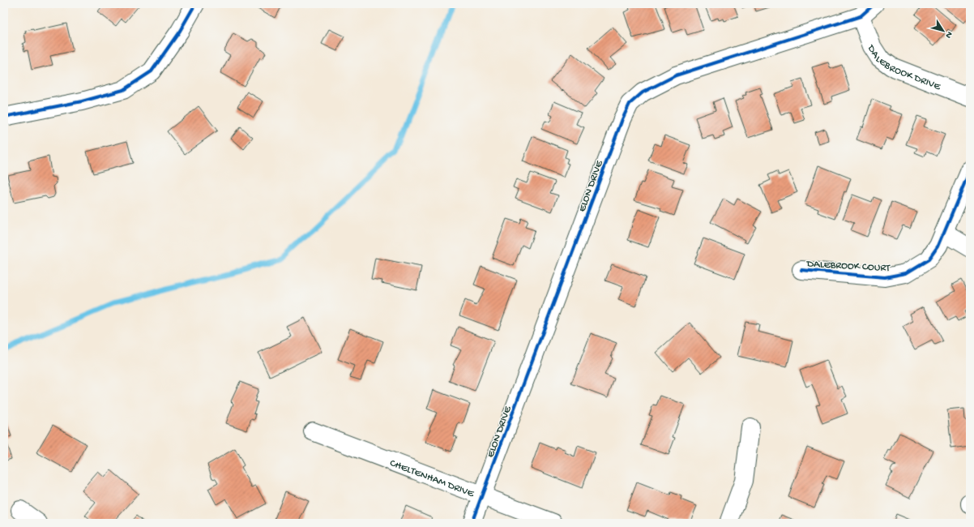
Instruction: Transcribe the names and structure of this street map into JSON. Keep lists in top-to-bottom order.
{
  "streets": {
    "street": [
      "DALEBROOK DRIVE",
      "ELON DRIVE",
      "DALEBROOK COURT",
      "CHELTENHAM DRIVE"
    ]
  },
  "crossings": [
    ["DALEBROOK DRIVE", "ELON DRIVE"],
    ["ELON DRIVE", "CHELTENHAM DRIVE"]
  ],
  "north": "bottom right"
}
